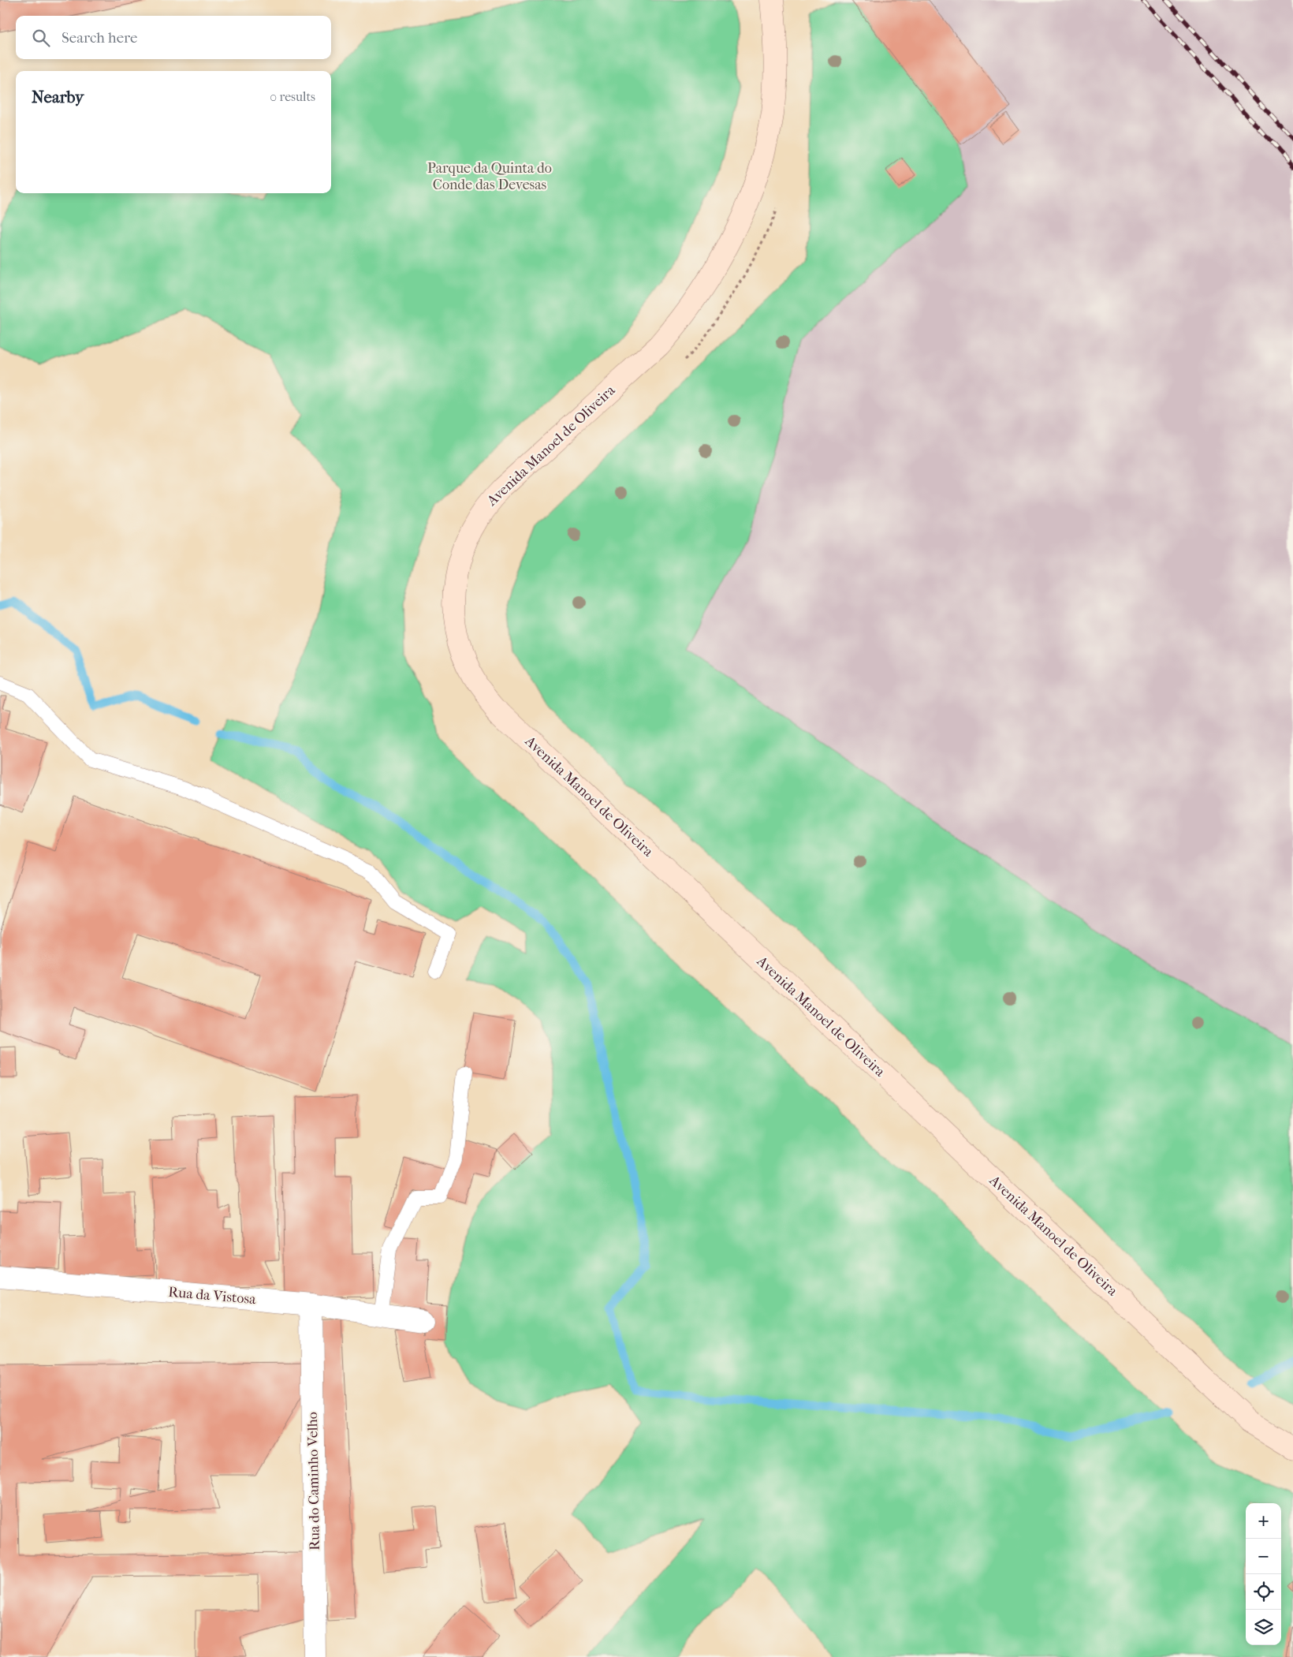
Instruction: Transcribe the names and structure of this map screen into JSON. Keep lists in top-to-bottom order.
{
  "streets": {
    "main road": ["Avenida Manoel de Oliveira"],
    "street": ["Rua da Vistosa", "Rua do Caminho Velho"]
  },
  "crossings": [
    ["Rua da Vistosa", "Rua do Caminho Velho"]
  ],
  "parks": ["Parque da Quinta do Conde das Devesas"],
  "page": {
    "search": "Search here",
    "heading": ["Nearby", "0 results"],
    "map_buttons": ["+", "−"]
  }
}
